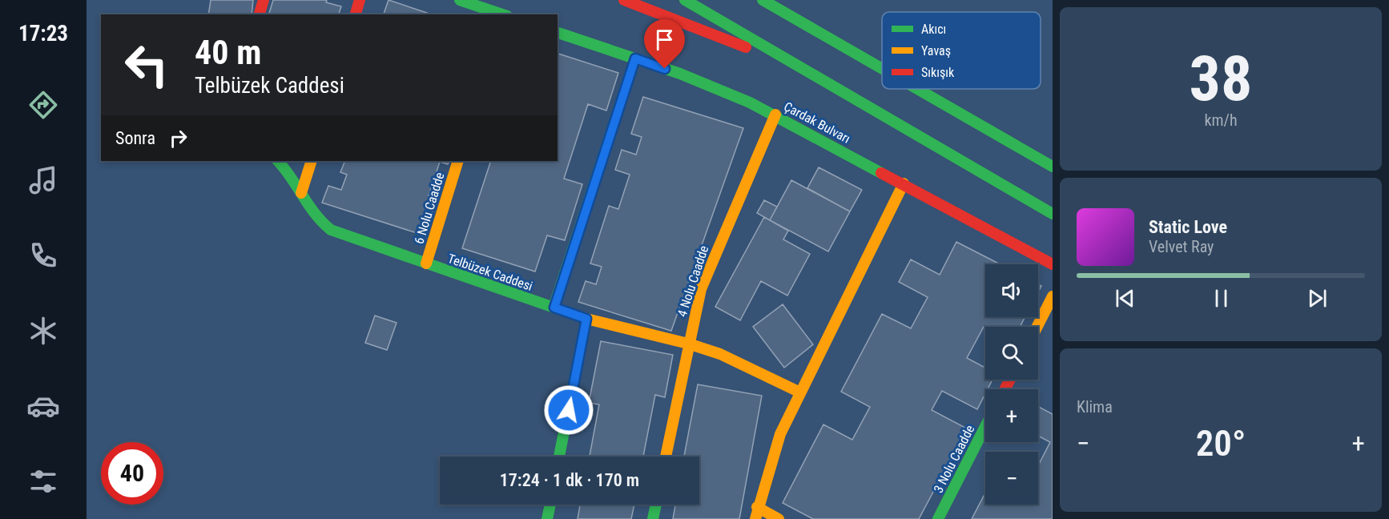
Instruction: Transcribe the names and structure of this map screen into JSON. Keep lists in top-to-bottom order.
{
  "streets": {
    "street": [
      "Çardak Bulvarı",
      "6 Nolu Caadde",
      "Telbüzek Caddesi",
      "4 Nolu Caadde",
      "3 Nolu Caadde"
    ]
  },
  "crossings": [
    ["Çardak Bulvarı", "4 Nolu Caadde"],
    ["6 Nolu Caadde", "Telbüzek Caddesi"],
    ["Telbüzek Caddesi", "4 Nolu Caadde"]
  ],
  "legend": ["Akıcı", "Yavaş", "Sıkışık"],
  "page": {
    "tabs": "17:23",
    "tile": [
      ["38", "km/h"],
      "Klima"
    ],
    "turn": ["40 m", "Telbüzek Caddesi"],
    "then": "Sonra",
    "song": ["Static Love", "Velvet Ray"],
    "map_buttons": ["+", "−"],
    "heat": ["−", "20°", "+"],
    "limit": "40",
    "trip": "17:24 · 1 dk · 170 m"
  }
}
